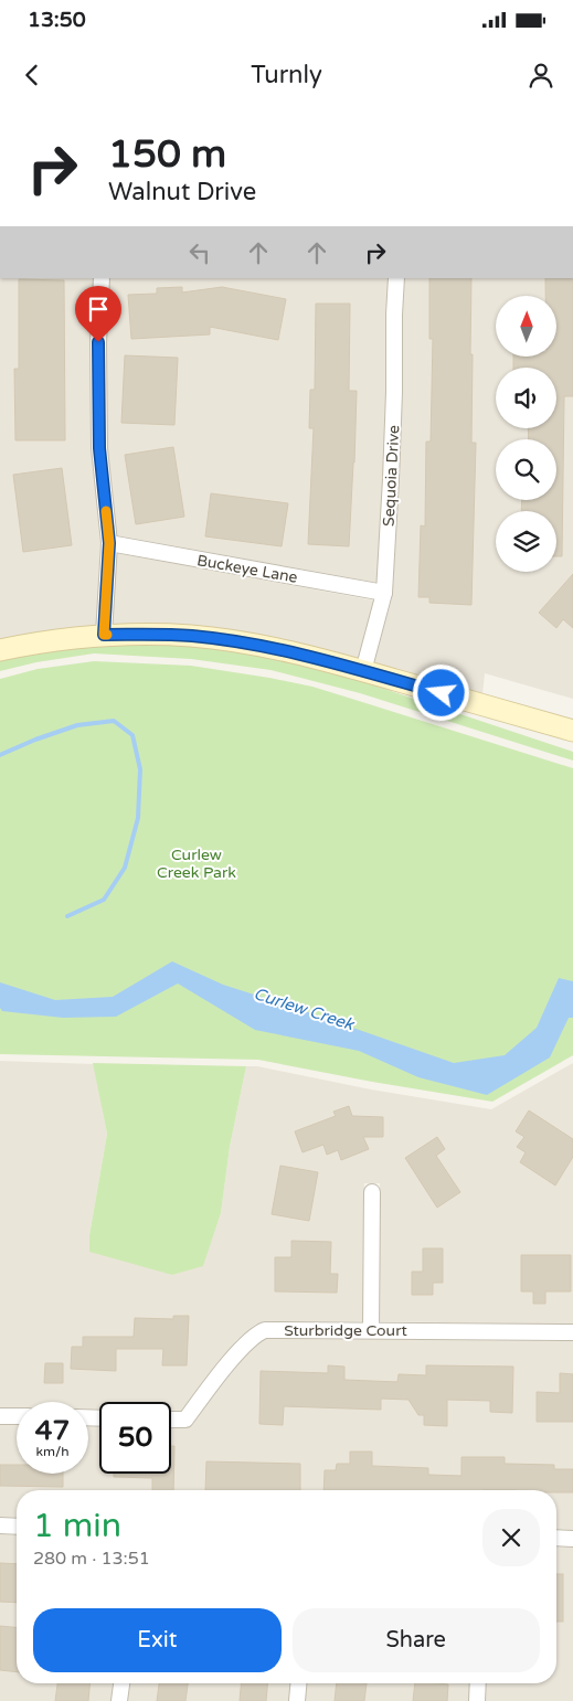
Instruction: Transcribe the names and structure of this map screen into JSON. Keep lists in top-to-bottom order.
{
  "streets": {
    "street": ["Sequoia Drive", "Buckeye Lane", "Sturbridge Court"]
  },
  "crossings": [
    ["Sequoia Drive", "Buckeye Lane"]
  ],
  "water": ["Curlew Creek"],
  "parks": ["Curlew Creek Park"],
  "north": "top",
  "page": {
    "status": "13:50",
    "header": "Turnly",
    "turn": ["150 m", "Walnut Drive"],
    "speed": "47 km/h",
    "limit": "50",
    "heading": ["1 min", "280 m · 13:51"],
    "buttons": ["Exit", "Share"]
  }
}
